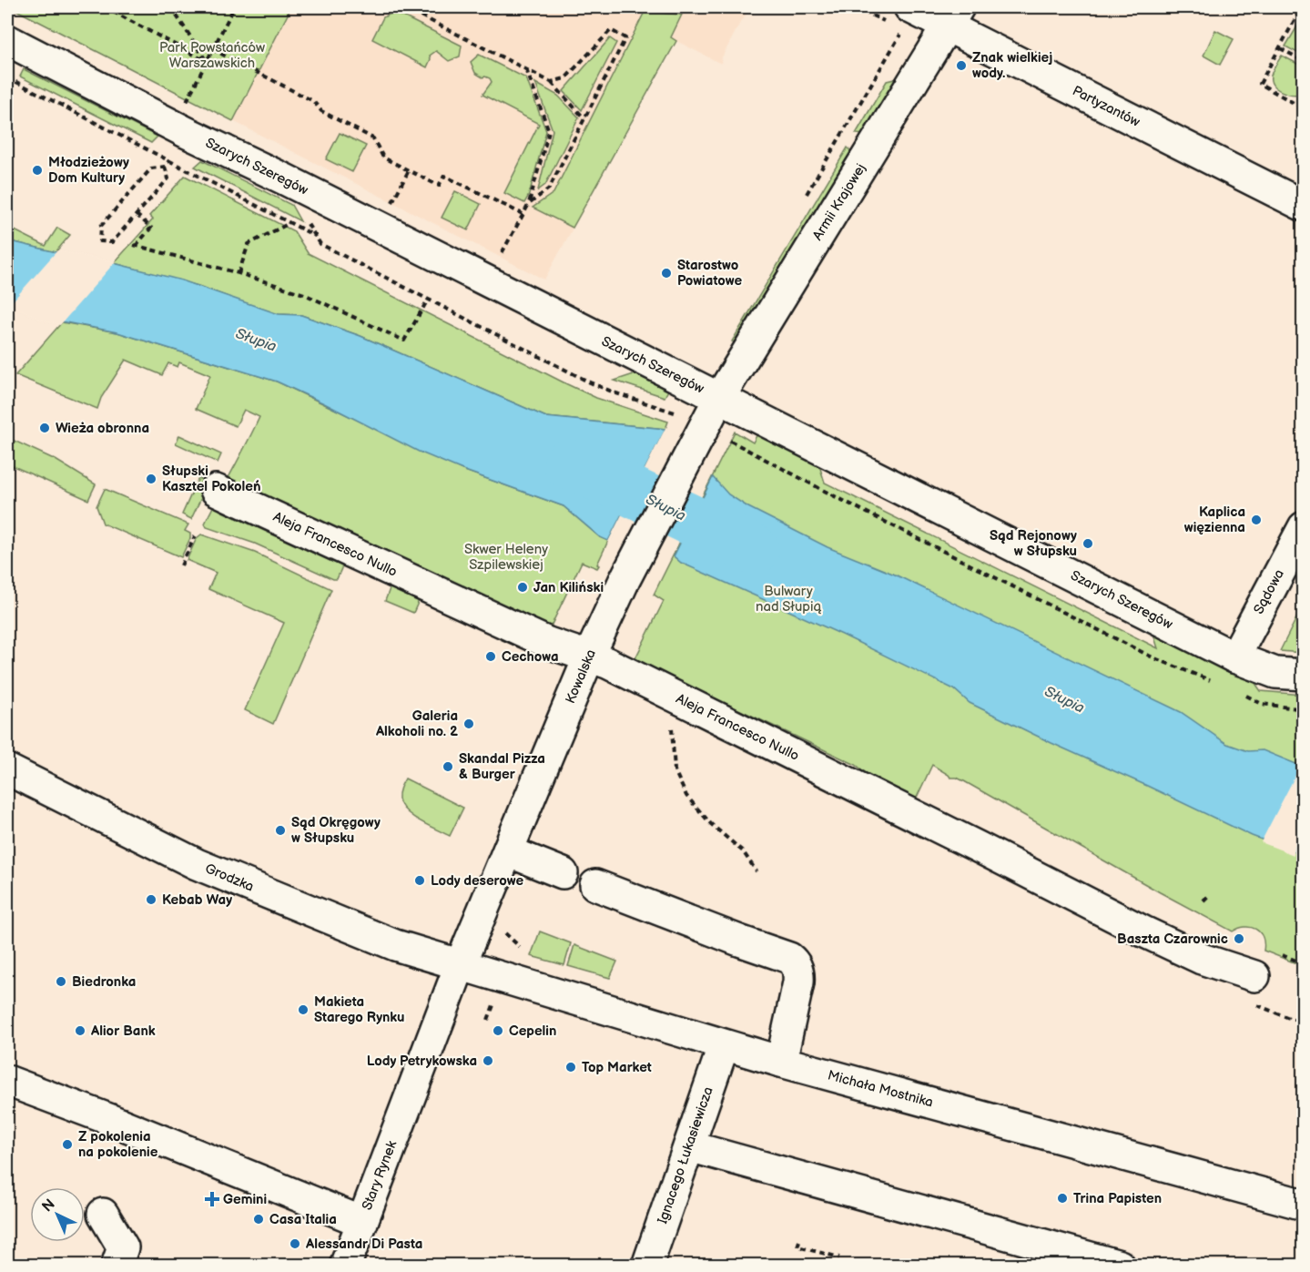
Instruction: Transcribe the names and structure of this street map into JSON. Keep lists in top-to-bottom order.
{
  "streets": {
    "street": [
      "Partyzantów",
      "Szarych Szeregów",
      "Armii Krajowej",
      "Aleja Francesco Nullo",
      "Sądowa",
      "Kowalska",
      "Grodzka",
      "Michała Mostnika",
      "Ignacego Łukasiewicza",
      "Stary Rynek"
    ]
  },
  "crossings": [
    ["Partyzantów", "Armii Krajowej"],
    ["Szarych Szeregów", "Armii Krajowej"],
    ["Szarych Szeregów", "Sądowa"],
    ["Szarych Szeregów", "Kowalska"],
    ["Armii Krajowej", "Kowalska"],
    ["Aleja Francesco Nullo", "Kowalska"],
    ["Kowalska", "Grodzka"],
    ["Kowalska", "Michała Mostnika"],
    ["Kowalska", "Stary Rynek"],
    ["Grodzka", "Michała Mostnika"],
    ["Grodzka", "Stary Rynek"],
    ["Michała Mostnika", "Ignacego Łukasiewicza"],
    ["Michała Mostnika", "Stary Rynek"]
  ],
  "water": ["Słupia"],
  "parks": ["Park Powstańców Warszawskich", "Skwer Heleny Szpilewskiej", "Bulwary nad Słupią"],
  "places": {
    "other": [
      "Znak wielkiej wody.",
      "Młodzieżowy Dom Kultury",
      "Starostwo Powiatowe",
      "Wieża obronna",
      "Słupski Kasztel Pokoleń",
      "Kaplica więzienna",
      "Sąd Rejonowy w Słupsku",
      "Jan Kiliński",
      "Cechowa",
      "Galeria Alkoholi no. 2",
      "Skandal Pizza & Burger",
      "Sąd Okręgowy w Słupsku",
      "Lody deserowe",
      "Kebab Way",
      "Baszta Czarownic",
      "Biedronka",
      "Makieta Starego Rynku",
      "Alior Bank",
      "Cepelin",
      "Lody Petrykowska",
      "Top Market",
      "Z pokolenia na pokolenie",
      "Trina Papisten",
      "Casa Italia",
      "Alessandr Di Pasta"
    ],
    "health": ["Gemini"]
  },
  "north": "top left"
}
